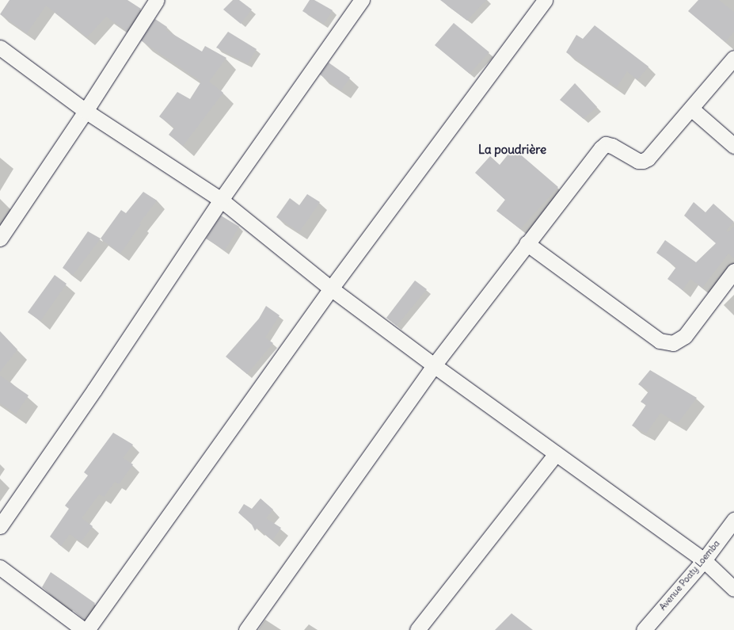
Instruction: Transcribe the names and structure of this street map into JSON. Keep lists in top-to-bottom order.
{
  "streets": {
    "street": ["Avenue Poaty Loemba"]
  },
  "districts": ["La poudrière"]
}
